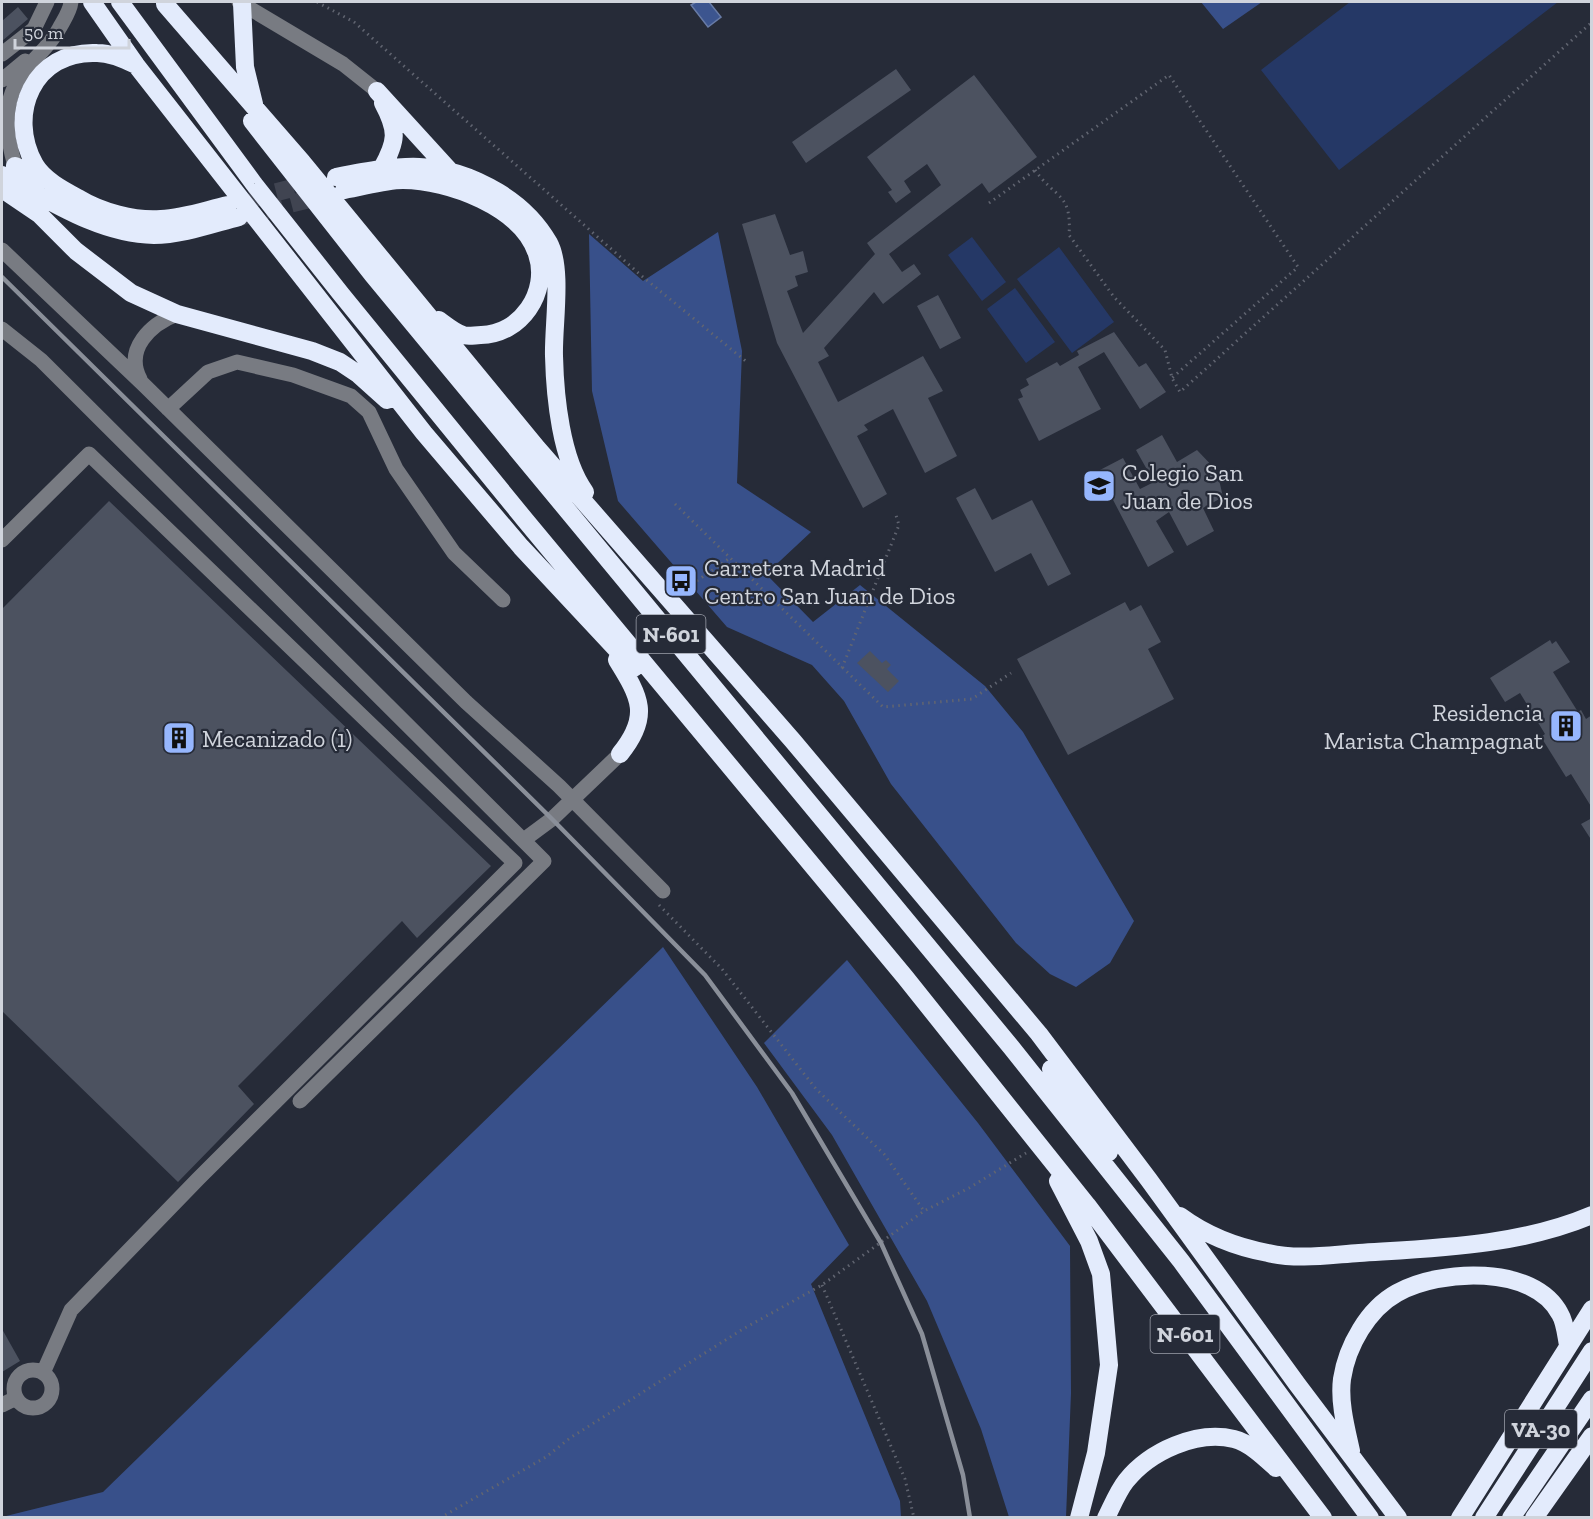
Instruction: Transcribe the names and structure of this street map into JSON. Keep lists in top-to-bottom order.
{
  "streets": {
    "highway": ["N-601", "VA-30"]
  },
  "places": {
    "school or university": ["Colegio San Juan de Dios"],
    "bus stop": ["Carretera Madrid Centro San Juan de Dios"],
    "building": ["Residencia Marista Champagnat", "Mecanizado (1)"]
  },
  "scale_bar": "50 m"
}
